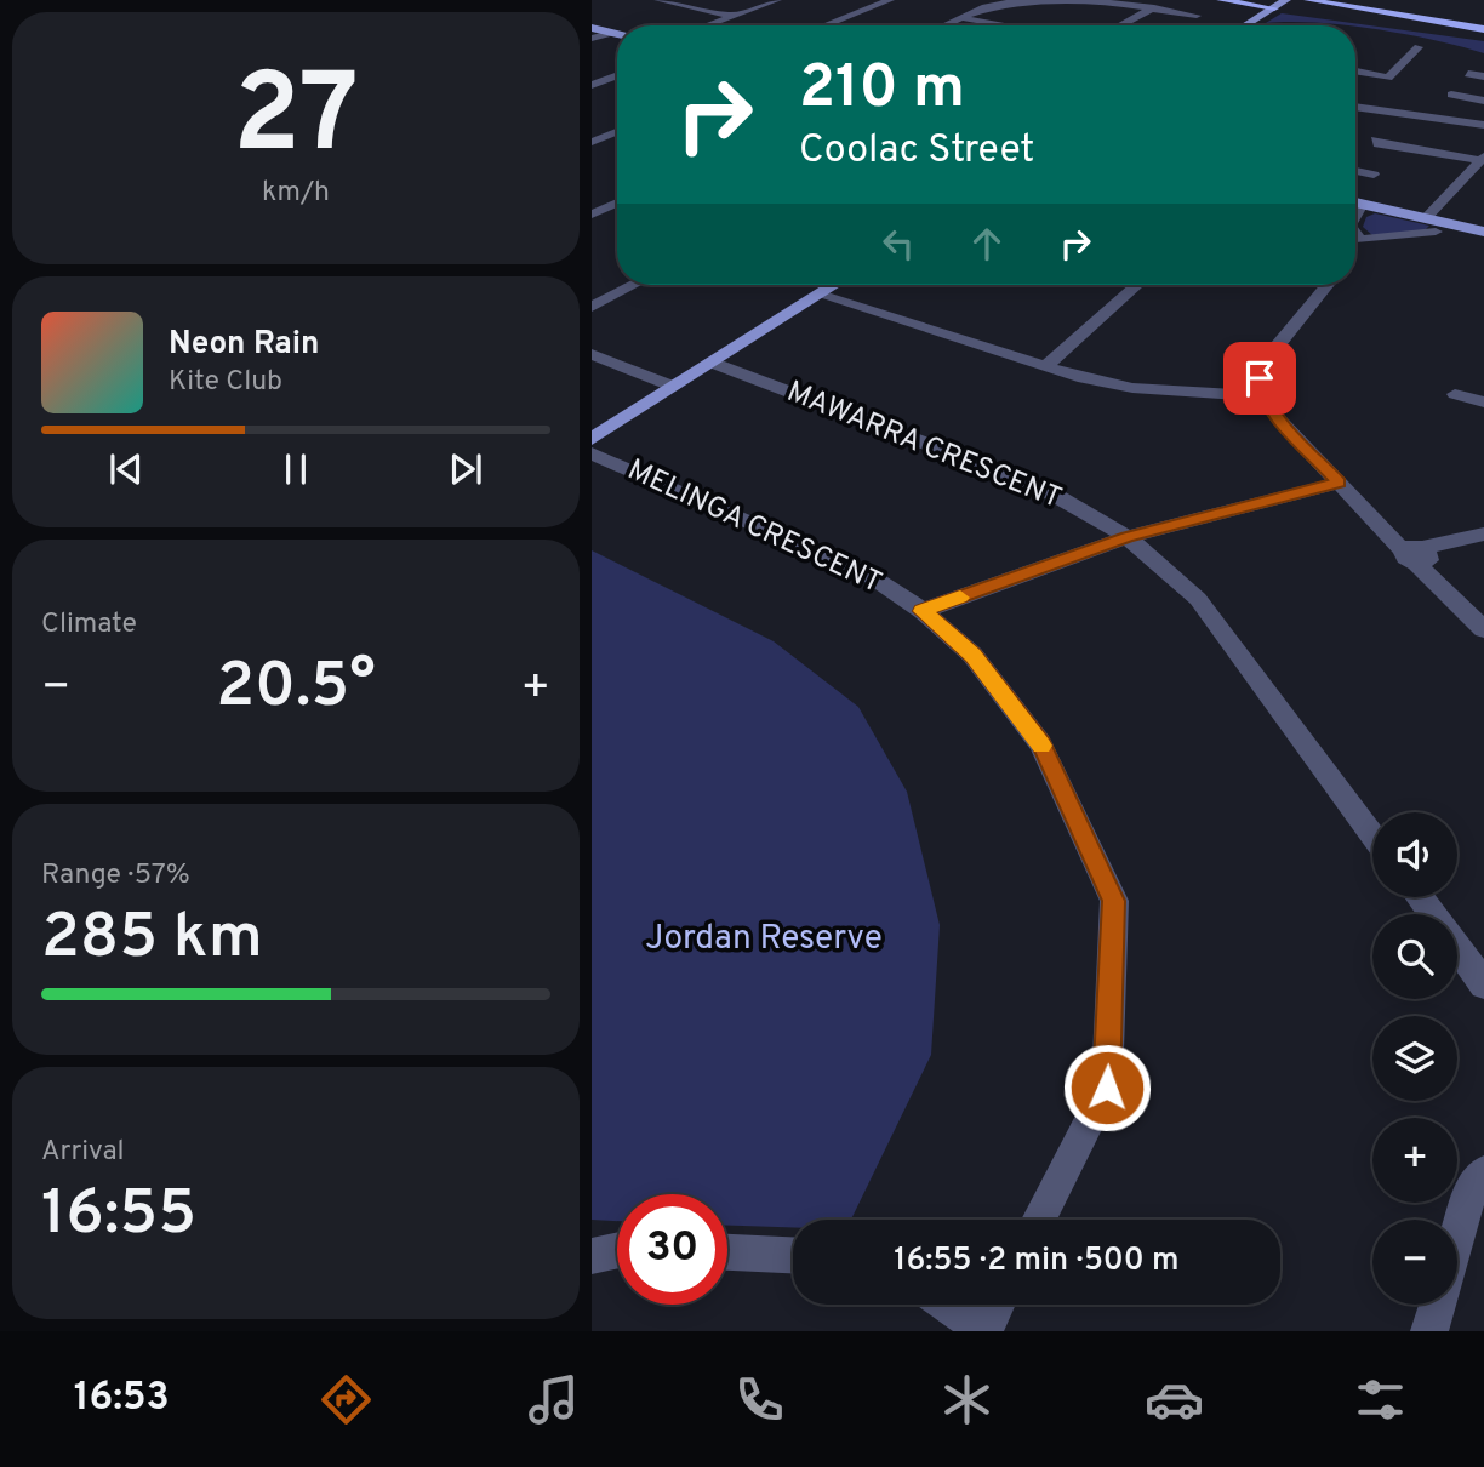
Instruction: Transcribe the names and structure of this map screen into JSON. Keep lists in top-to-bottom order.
{
  "streets": {
    "street": ["MAWARRA CRESCENT", "MELINGA CRESCENT"]
  },
  "parks": ["Jordan Reserve"],
  "page": {
    "tile": [
      ["27", "km/h"],
      "Climate",
      ["Range · 57%", "285 km"],
      ["Arrival", "16:55"]
    ],
    "turn": ["210 m", "Coolac Street"],
    "song": ["Neon Rain", "Kite Club"],
    "heat": ["−", "20.5°", "+"],
    "map_buttons": ["+", "−"],
    "limit": "30",
    "trip": "16:55 · 2 min · 500 m",
    "tabs": "16:53"
  }
}
